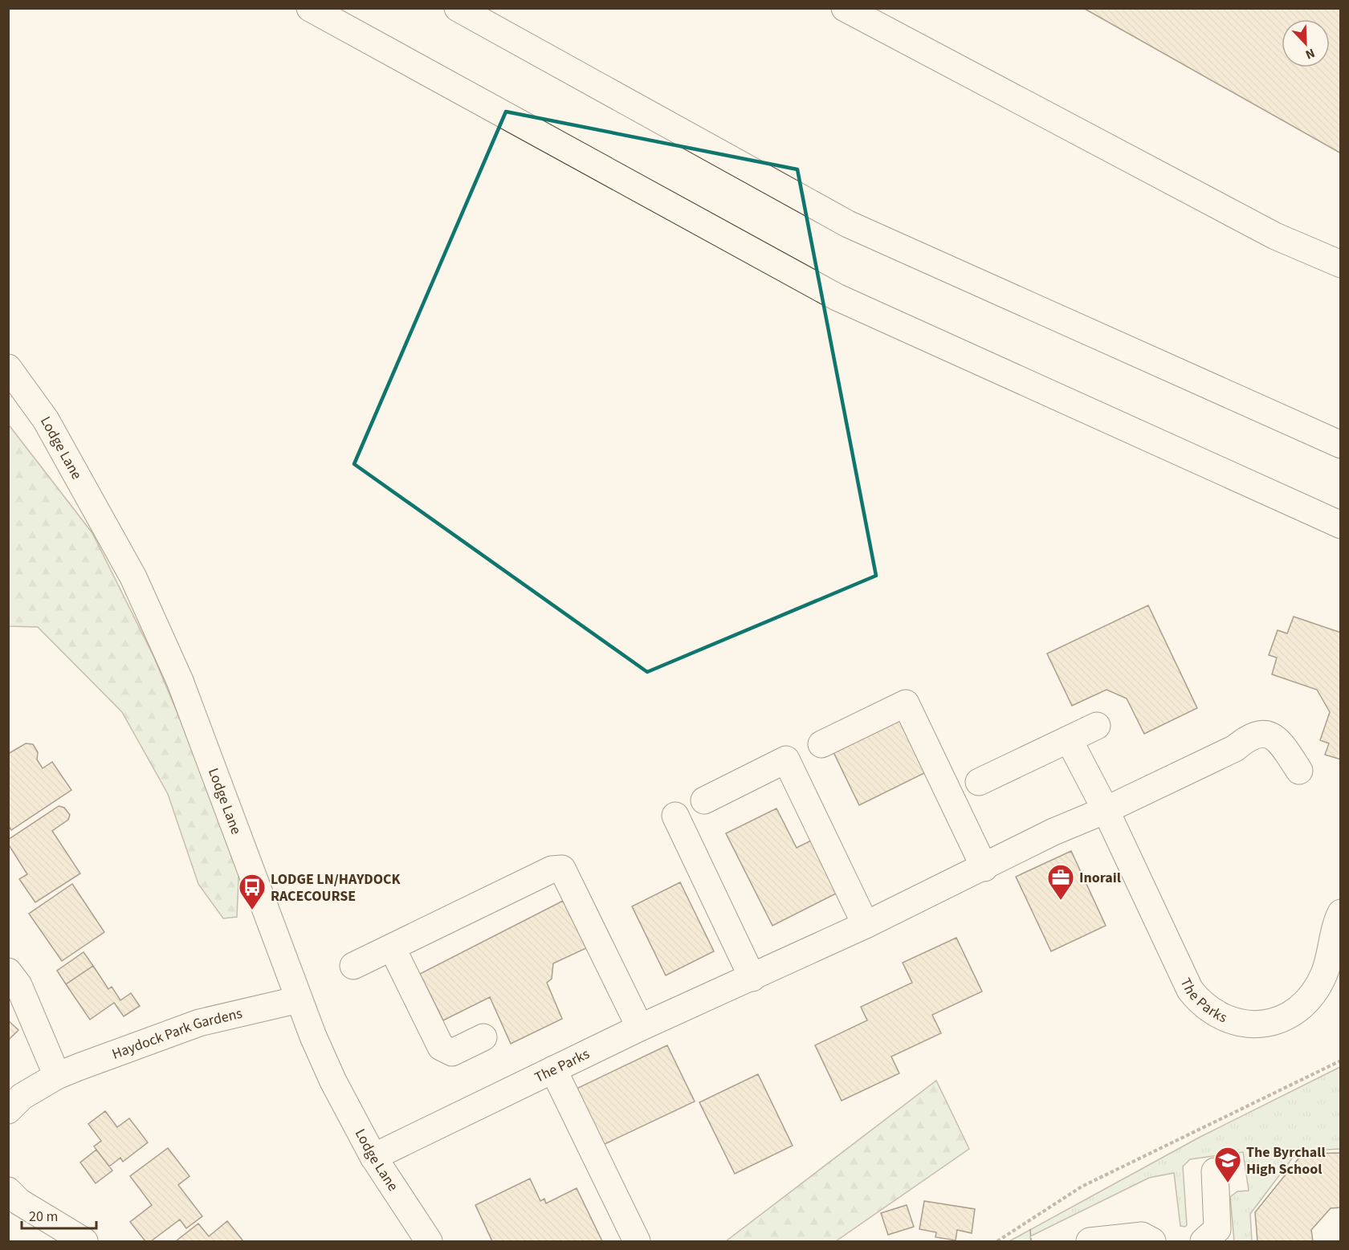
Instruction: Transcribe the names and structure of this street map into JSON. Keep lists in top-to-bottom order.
{
  "streets": {
    "main road": ["Lodge Lane", "The Parks", "Haydock Park Gardens"]
  },
  "crossings": [
    ["Lodge Lane", "The Parks"],
    ["Lodge Lane", "Haydock Park Gardens"]
  ],
  "places": {
    "office": ["Inorail"],
    "bus stop": ["LODGE LN/HAYDOCK RACECOURSE"],
    "school or university": ["The Byrchall High School"]
  },
  "scale_bar": "20 m",
  "north": "bottom right"
}
